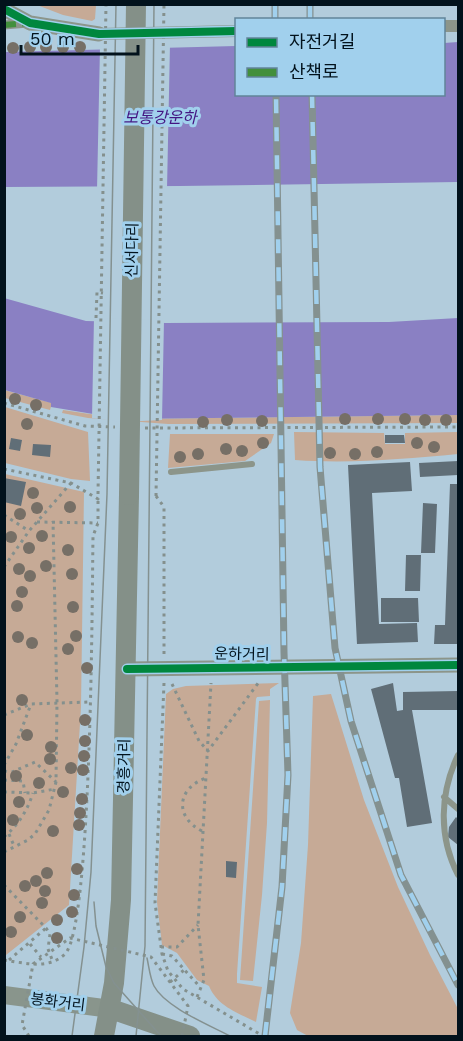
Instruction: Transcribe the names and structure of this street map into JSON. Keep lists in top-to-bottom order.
{
  "streets": {
    "main road": ["신서다리", "경흥거리", "봉화거리"],
    "street": ["운하거리"]
  },
  "crossings": [
    ["신서다리", "경흥거리"],
    ["운하거리", "경흥거리"],
    ["경흥거리", "봉화거리"]
  ],
  "water": ["보통강운하"],
  "legend": ["자전거길", "산책로"],
  "scale_bar": "50 m"
}
